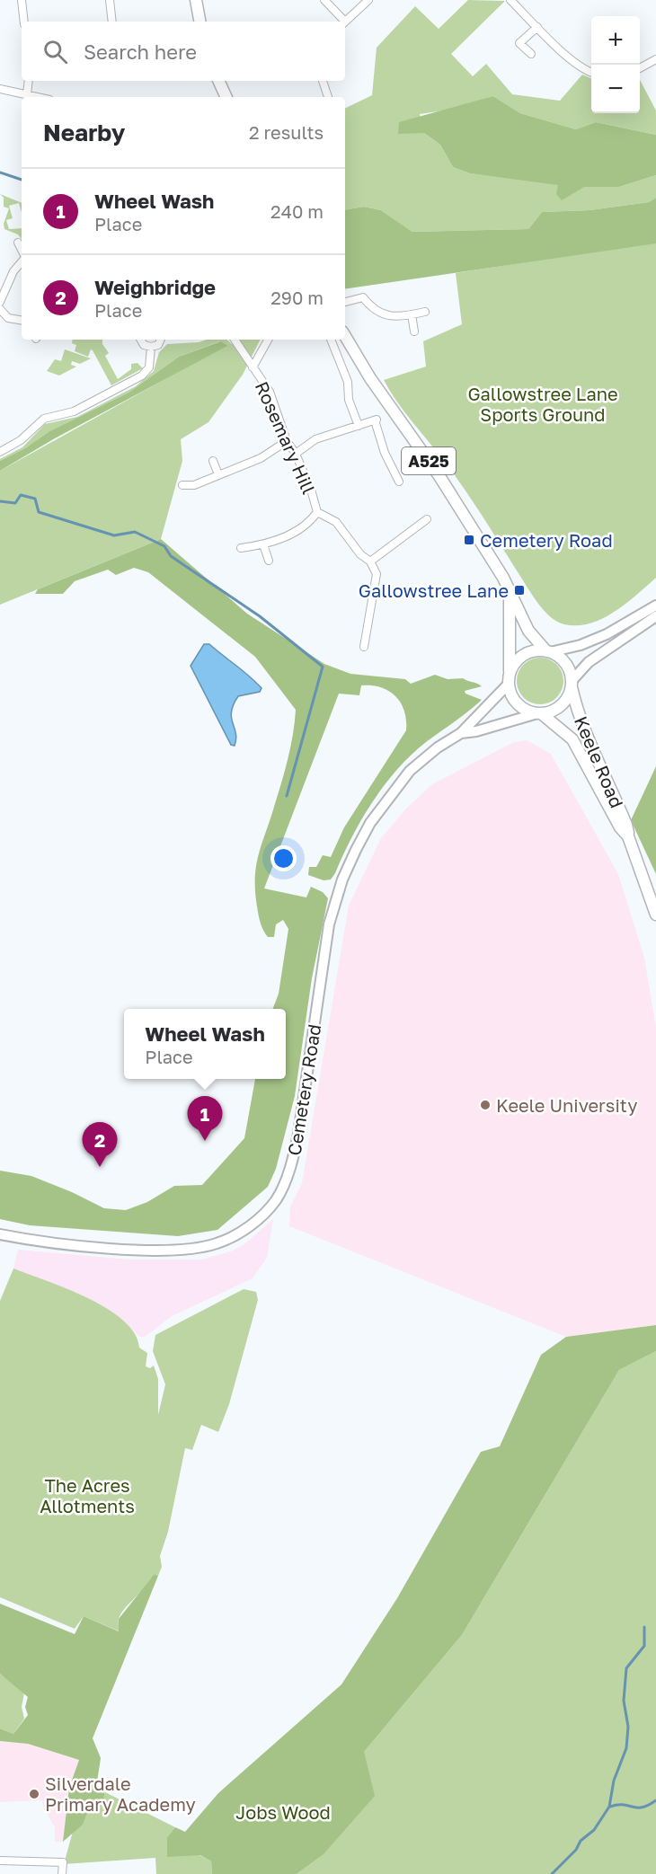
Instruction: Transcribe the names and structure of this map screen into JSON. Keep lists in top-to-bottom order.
{
  "streets": {
    "main road": ["A525", "Keele Road"],
    "street": ["Rosemary Hill", "Cemetery Road"]
  },
  "crossings": [
    ["A525", "Keele Road"],
    ["A525", "Cemetery Road"],
    ["Keele Road", "Cemetery Road"]
  ],
  "parks": ["Gallowstree Lane Sports Ground", "The Acres Allotments", "Jobs Wood"],
  "places": {
    "transit": ["Cemetery Road", "Gallowstree Lane"],
    "other": ["Keele University", "Silverdale Primary Academy"]
  },
  "page": {
    "map_buttons": ["+", "−"],
    "search": "Search here",
    "heading": ["Nearby", "2 results"],
    "list": [
      {
        "mark": "1",
        "name": "Wheel Wash",
        "note": "Place",
        "value": "240 m"
      },
      {
        "mark": "2",
        "name": "Weighbridge",
        "note": "Place",
        "value": "290 m"
      }
    ],
    "popup": ["Wheel Wash", "Place"],
    "pins": ["1", "2"]
  }
}
